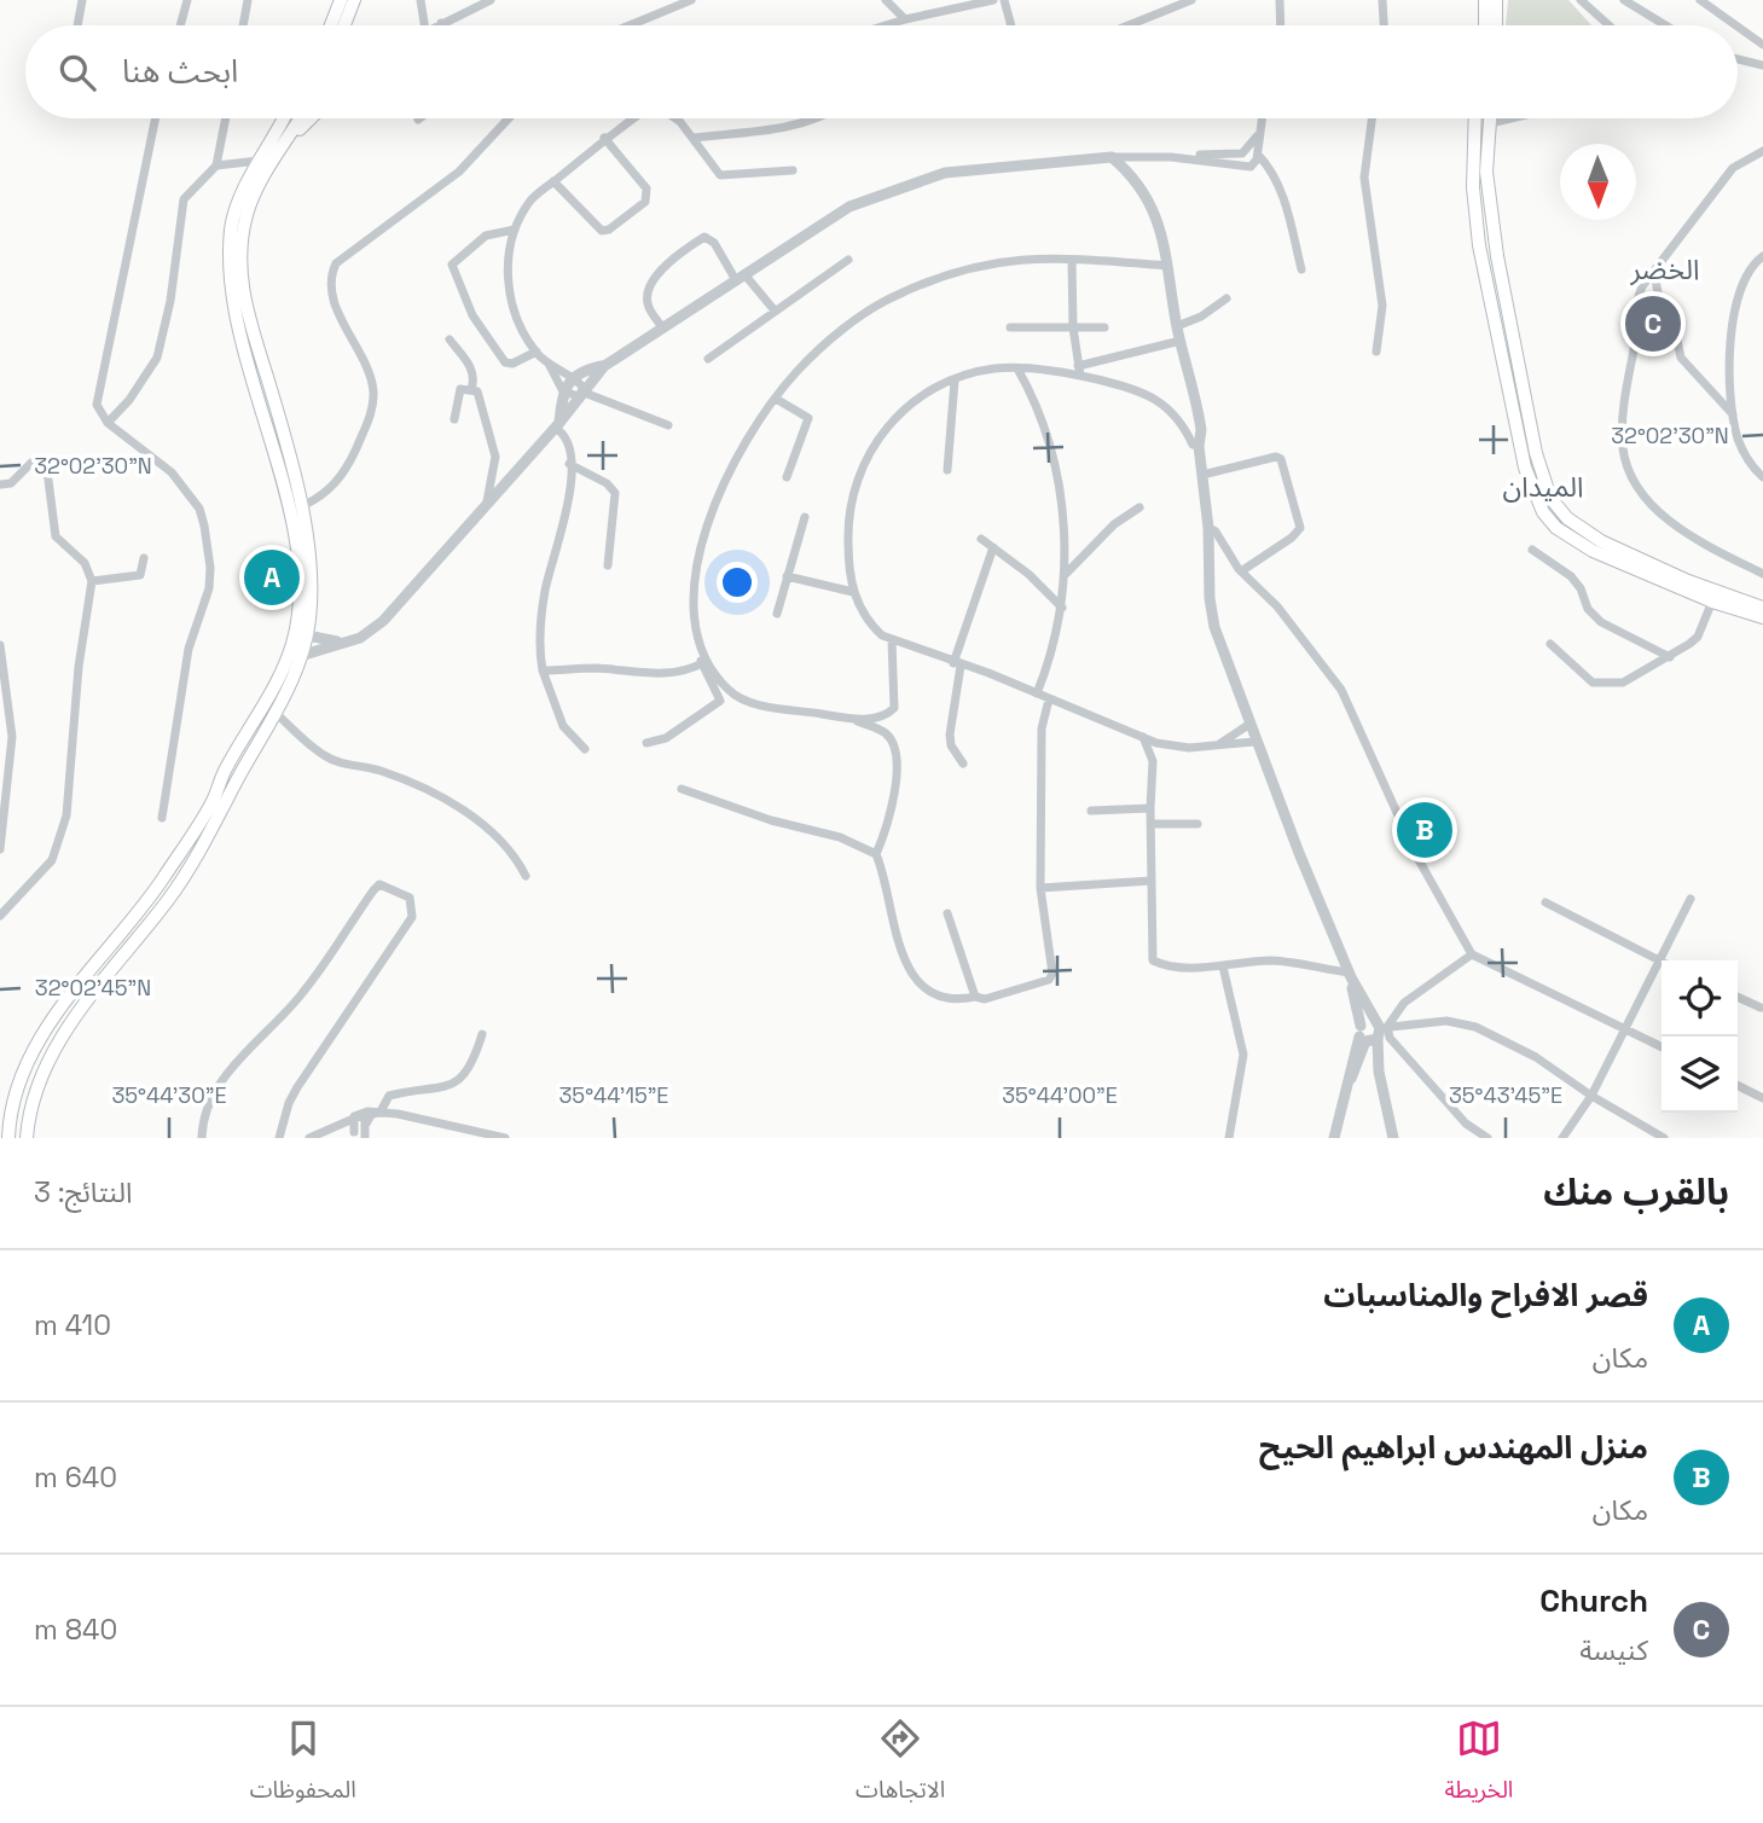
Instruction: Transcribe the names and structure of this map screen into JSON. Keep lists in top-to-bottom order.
{
  "districts": ["الخضر", "الميدان"],
  "north": "bottom",
  "page": {
    "search": "ابحث هنا",
    "pins": ["C", "A", "B"],
    "heading": ["بالقرب منك", "النتائج: 3"],
    "list": [
      {
        "mark": "A",
        "name": "قصر الافراح والمناسبات",
        "note": "مكان",
        "value": "410 m"
      },
      {
        "mark": "B",
        "name": "منزل المهندس ابراهيم الحيح",
        "note": "مكان",
        "value": "640 m"
      },
      {
        "mark": "C",
        "name": "Church",
        "note": "كنيسة",
        "value": "840 m"
      }
    ],
    "nav": ["الخريطة", "الاتجاهات", "المحفوظات"]
  },
  "coordinates": [
    "32°02'30\"N",
    "32°02'45\"N",
    "35°44'30\"E",
    "35°44'15\"E",
    "35°44'00\"E",
    "35°43'45\"E"
  ]
}
